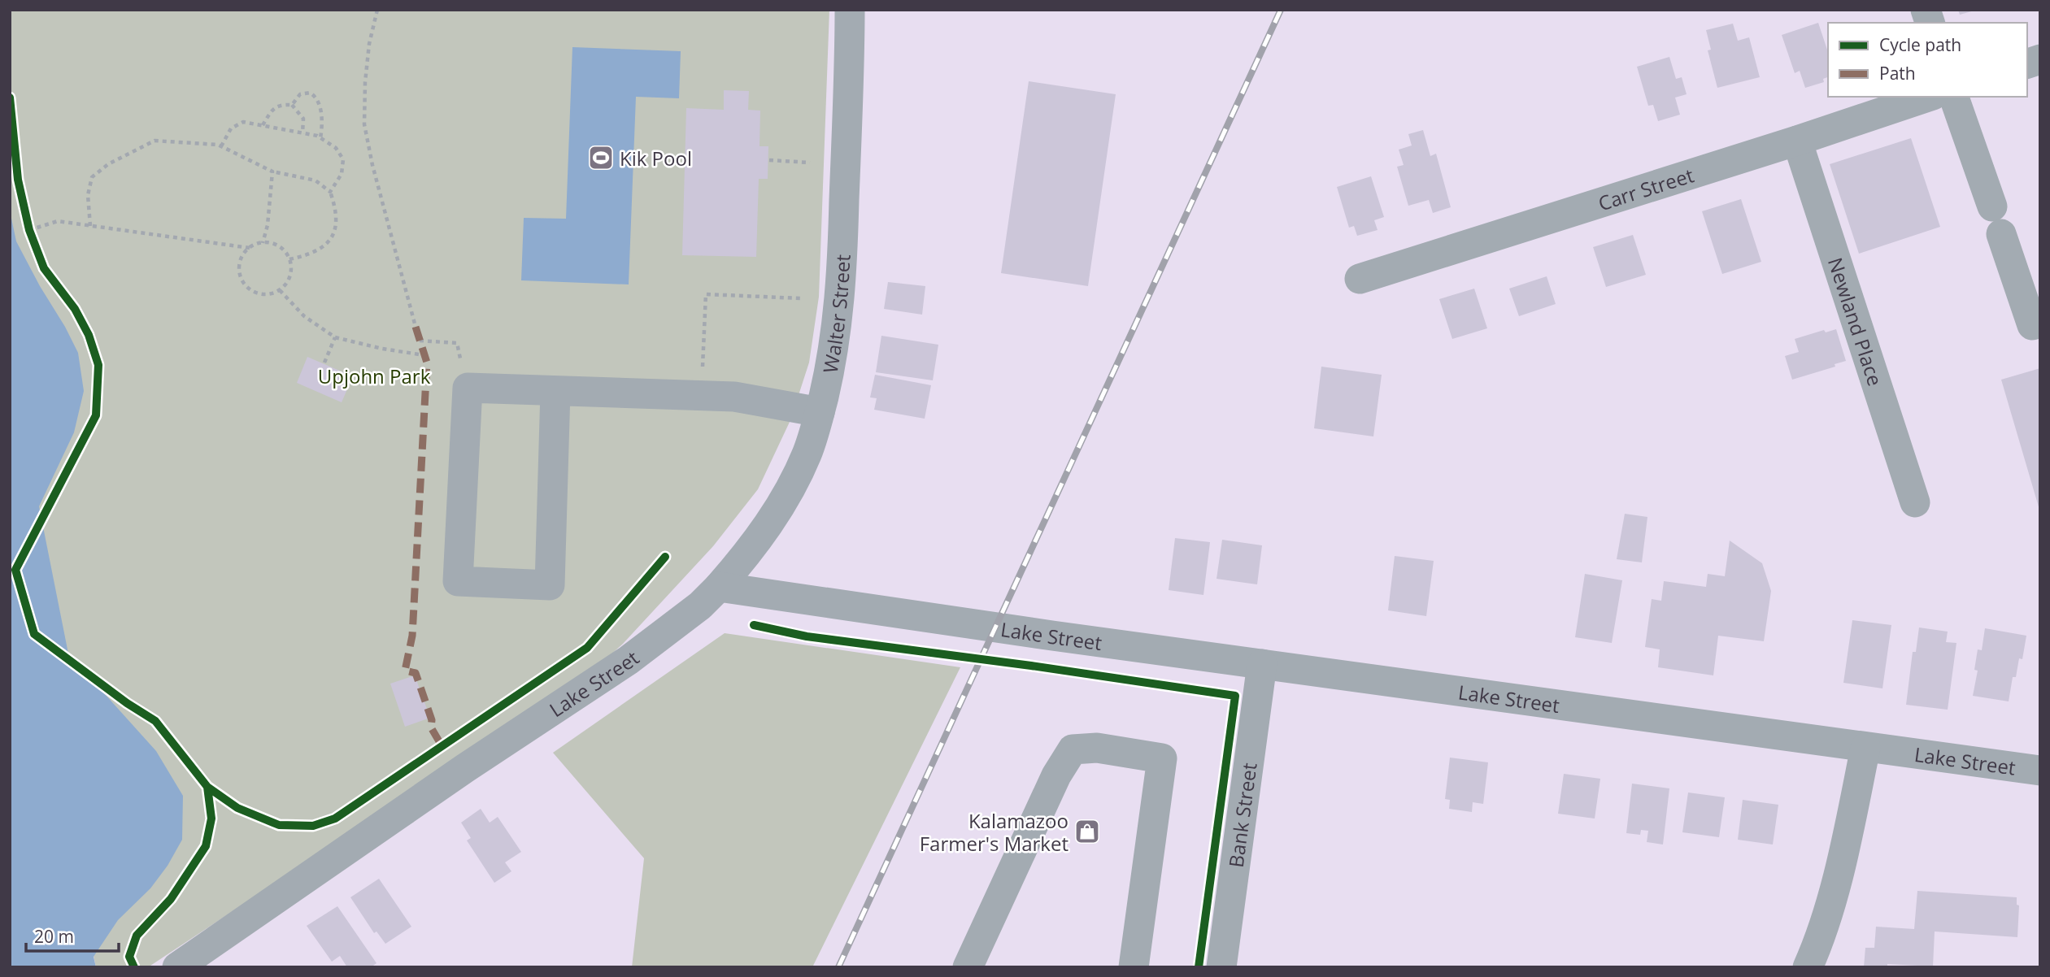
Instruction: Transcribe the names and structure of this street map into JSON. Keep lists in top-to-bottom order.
{
  "streets": {
    "street": [
      "Carr Street",
      "Walter Street",
      "Newland Place",
      "Lake Street",
      "Bank Street"
    ]
  },
  "crossings": [
    ["Carr Street", "Newland Place"],
    ["Walter Street", "Lake Street"],
    ["Lake Street", "Bank Street"]
  ],
  "parks": ["Upjohn Park"],
  "places": {
    "sports": ["Kik Pool"],
    "shop": ["Kalamazoo Farmer's Market"]
  },
  "legend": ["Cycle path", "Path"],
  "scale_bar": "20 m"
}
